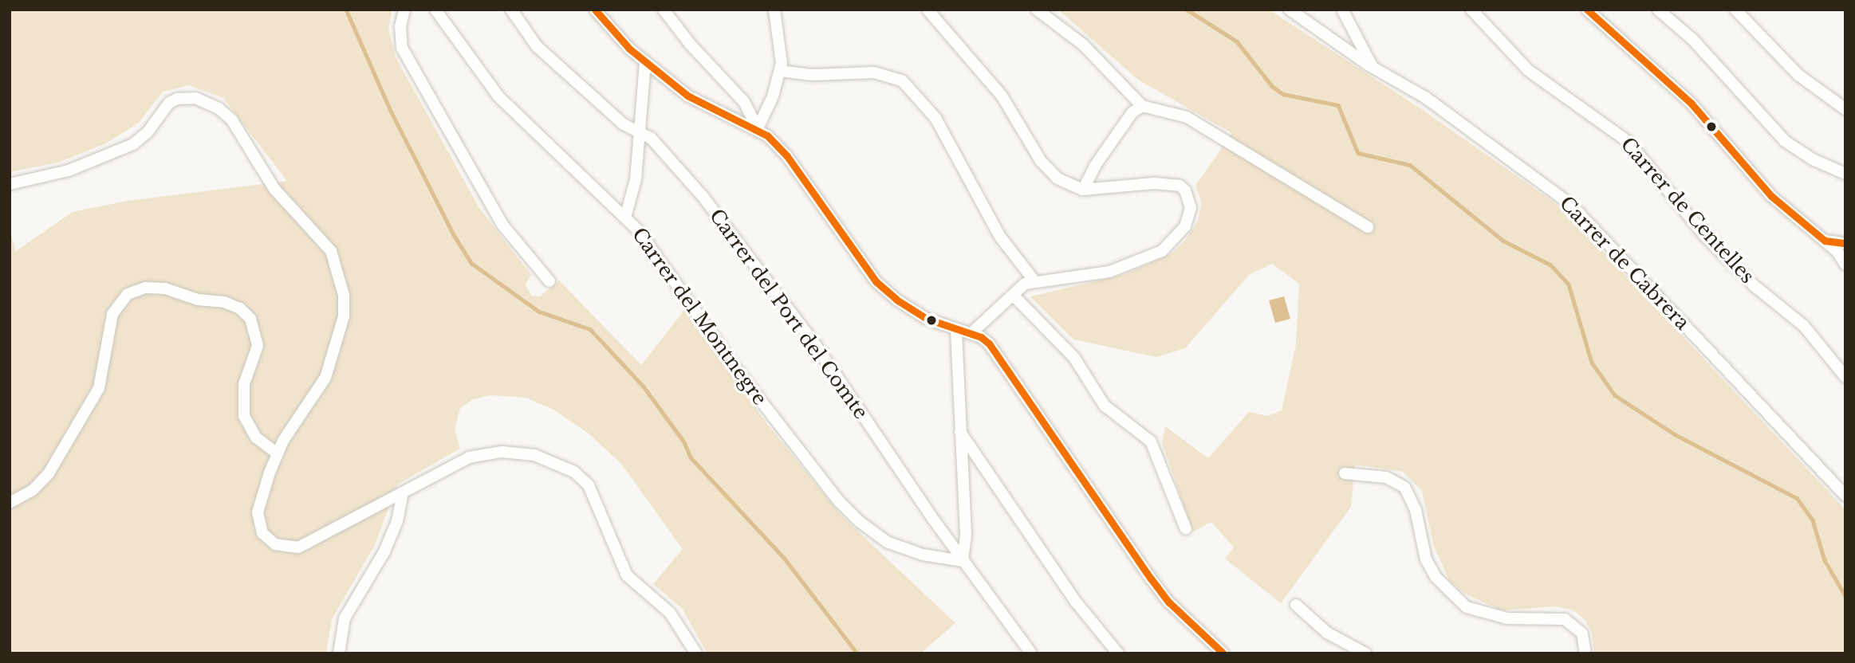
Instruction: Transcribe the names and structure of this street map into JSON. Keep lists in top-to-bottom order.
{
  "streets": {
    "street": [
      "Carrer de Centelles",
      "Carrer de Cabrera",
      "Carrer del Port del Comte",
      "Carrer del Montnegre"
    ]
  },
  "crossings": [
    ["Carrer del Port del Comte", "Carrer del Montnegre"]
  ]
}
